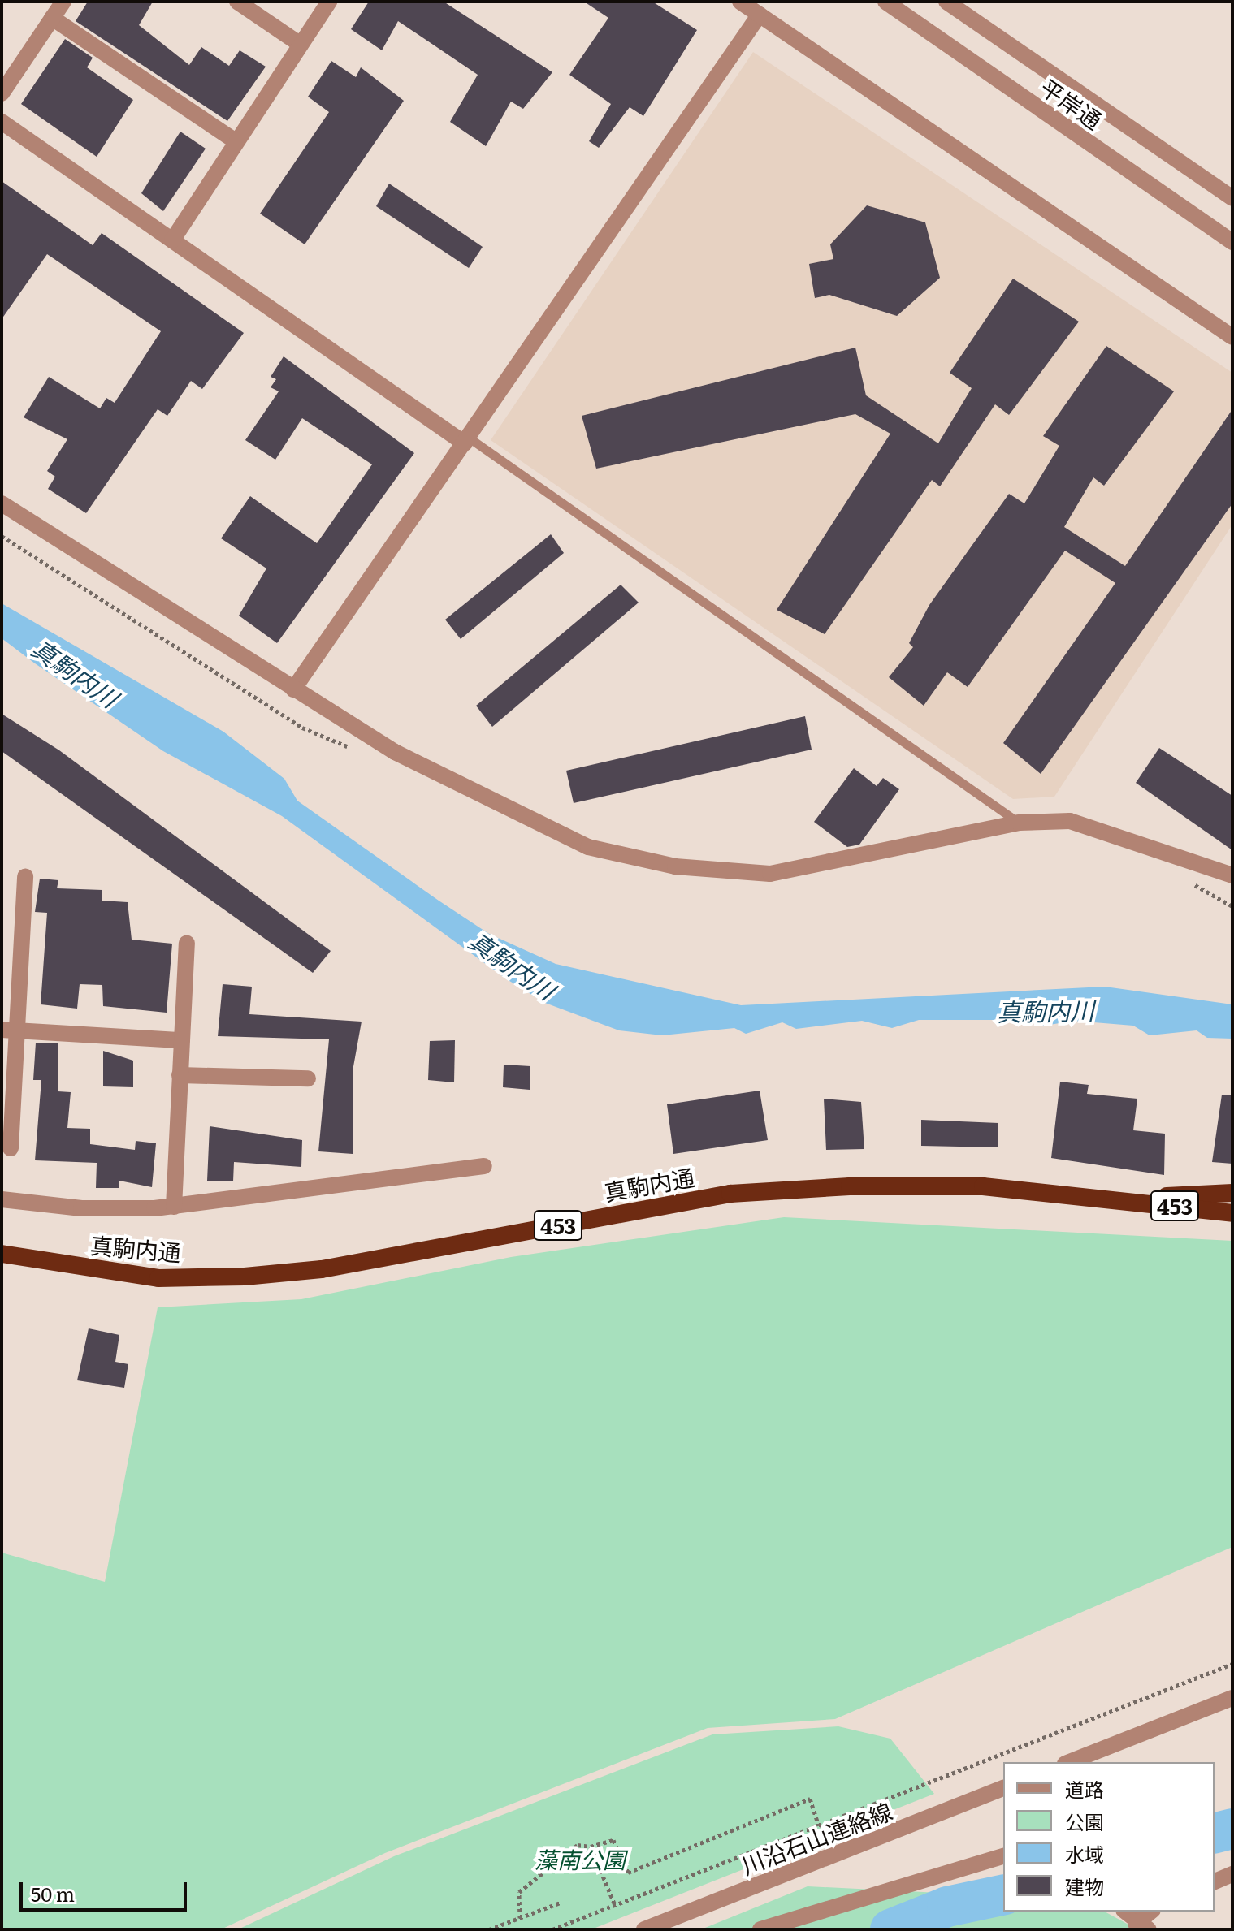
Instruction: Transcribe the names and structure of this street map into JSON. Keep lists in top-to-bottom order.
{
  "streets": {
    "highway": ["真駒内通", "453"],
    "street": ["平岸通", "川沿石山連絡線"]
  },
  "water": ["真駒内川"],
  "parks": ["藻南公園"],
  "legend": [
    "道路",
    "公園",
    "水域",
    "建物"
  ],
  "scale_bar": "50 m"
}
